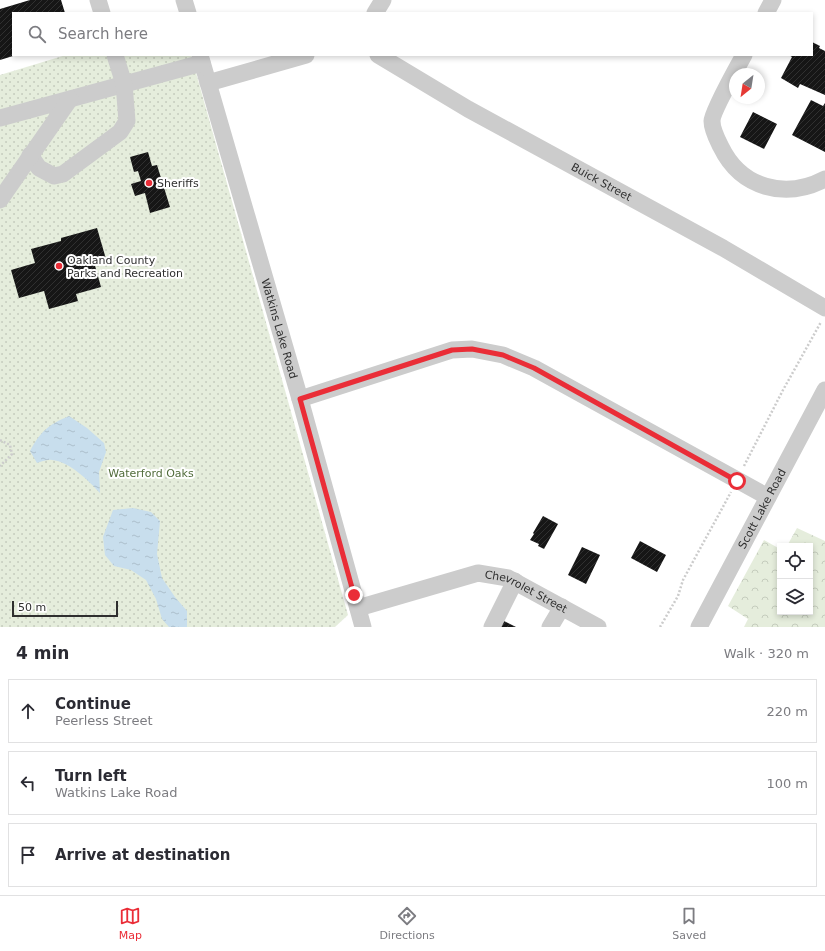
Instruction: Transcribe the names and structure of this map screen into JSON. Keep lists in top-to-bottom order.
{
  "streets": {
    "street": [
      "Buick Street",
      "Watkins Lake Road",
      "Scott Lake Road",
      "Chevrolet Street"
    ]
  },
  "crossings": [
    ["Watkins Lake Road", "Chevrolet Street"]
  ],
  "parks": ["Waterford Oaks"],
  "places": ["Sheriffs", "Oakland County Parks and Recreation"],
  "scale_bar": "50 m",
  "north": "bottom left",
  "page": {
    "search": "Search here",
    "scale": "50 m",
    "heading": ["4 min", "Walk · 320 m"],
    "list": [
      ["Continue", "Peerless Street", "220 m"],
      ["Turn left", "Watkins Lake Road", "100 m"],
      "Arrive at destination"
    ],
    "nav": ["Map", "Directions", "Saved"]
  }
}
